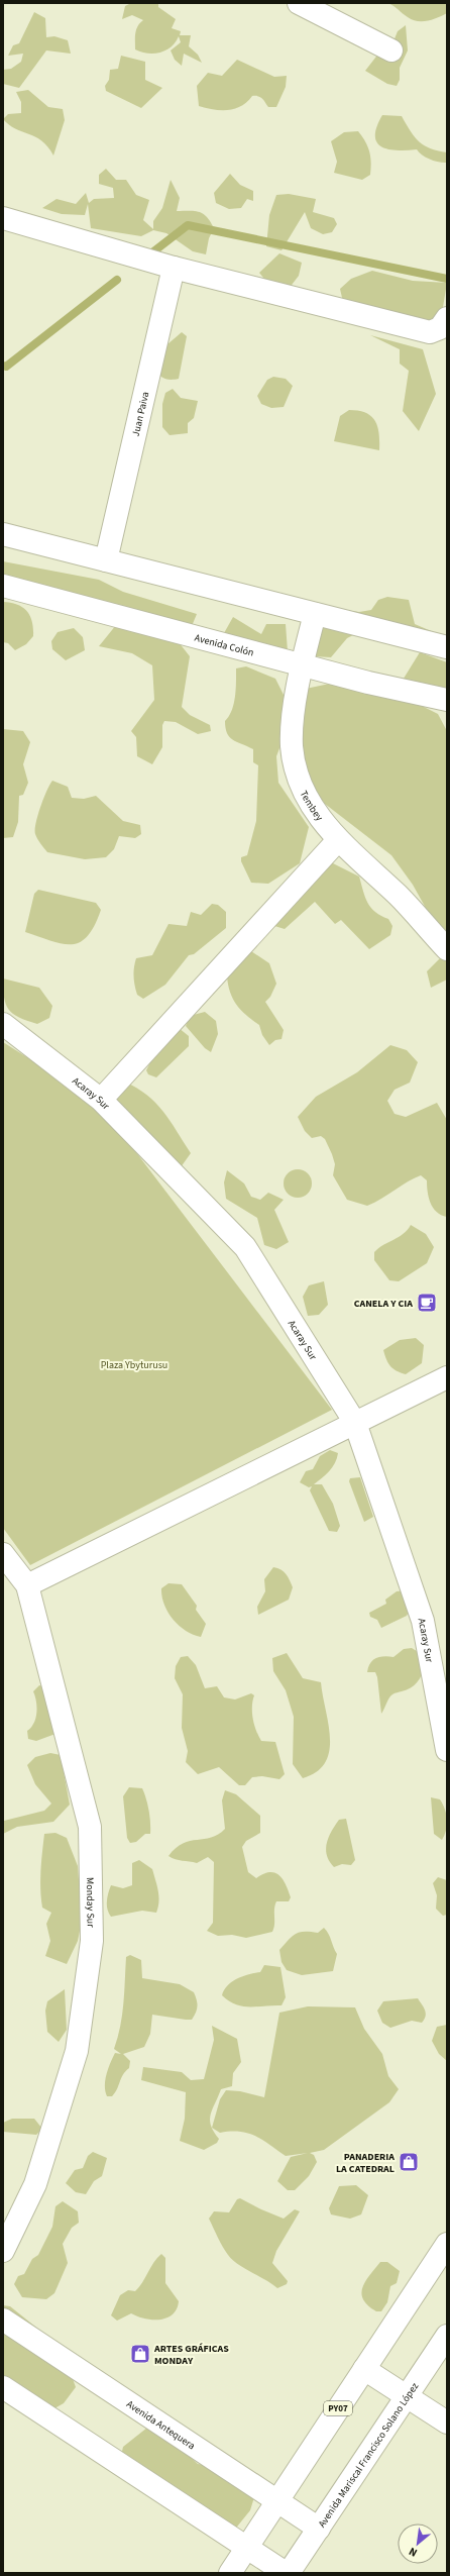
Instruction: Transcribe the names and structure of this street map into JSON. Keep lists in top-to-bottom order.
{
  "streets": {
    "street": [
      "Juan Paiva",
      "Avenida Colón",
      "Tembey",
      "Acaray Sur",
      "Monday Sur",
      "PY07",
      "Avenida Antequera",
      "Avenida Mariscal Francisco Solano López"
    ]
  },
  "crossings": [
    ["Avenida Colón", "Tembey"],
    ["PY07", "Avenida Antequera"],
    ["Avenida Antequera", "Avenida Mariscal Francisco Solano López"]
  ],
  "parks": ["Plaza Ybyturusu"],
  "places": {
    "cafe": ["CANELA Y CIA"],
    "shop": ["PANADERIA LA CATEDRAL", "ARTES GRÁFICAS MONDAY"]
  },
  "north": "bottom left"
}
